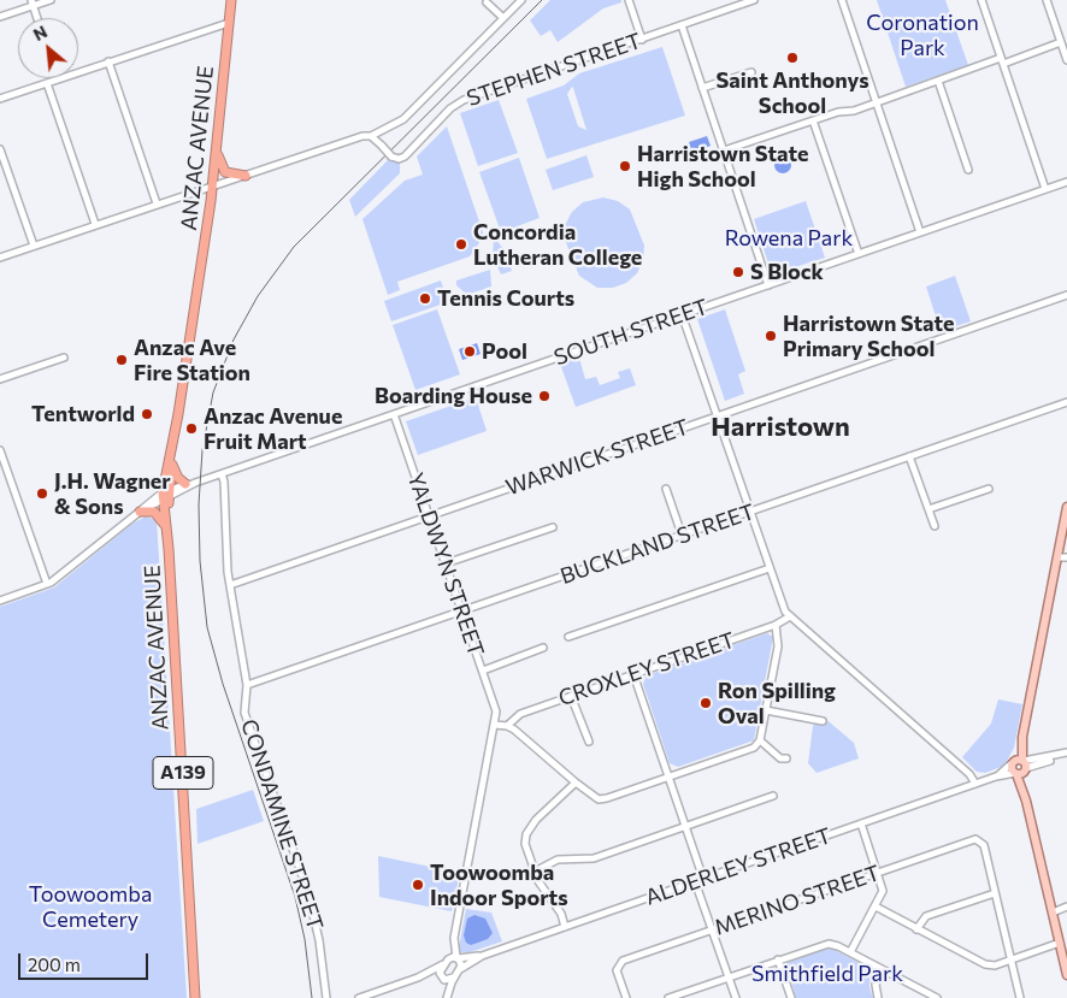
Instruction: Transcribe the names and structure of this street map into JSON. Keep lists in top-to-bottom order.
{
  "streets": {
    "highway": ["ANZAC AVENUE", "A139"],
    "street": [
      "STEPHEN STREET",
      "SOUTH STREET",
      "WARWICK STREET",
      "BUCKLAND STREET",
      "YALDWYN STREET",
      "CROXLEY STREET",
      "CONDAMINE STREET",
      "ALDERLEY STREET",
      "MERINO STREET"
    ]
  },
  "crossings": [
    ["ANZAC AVENUE", "SOUTH STREET"],
    ["SOUTH STREET", "YALDWYN STREET"],
    ["SOUTH STREET", "CONDAMINE STREET"],
    ["WARWICK STREET", "YALDWYN STREET"],
    ["WARWICK STREET", "CONDAMINE STREET"],
    ["BUCKLAND STREET", "YALDWYN STREET"],
    ["BUCKLAND STREET", "CONDAMINE STREET"]
  ],
  "districts": ["Harristown"],
  "parks": [
    "Coronation Park",
    "Rowena Park",
    "Toowoomba Cemetery",
    "Smithfield Park"
  ],
  "places": [
    "Saint Anthonys School",
    "Harristown State High School",
    "Concordia Lutheran College",
    "S Block",
    "Tennis Courts",
    "Harristown State Primary School",
    "Pool",
    "Anzac Ave Fire Station",
    "Boarding House",
    "Tentworld",
    "Anzac Avenue Fruit Mart",
    "J.H. Wagner & Sons",
    "Ron Spilling Oval",
    "Toowoomba Indoor Sports"
  ],
  "scale_bar": "200 m",
  "north": "top left"
}
